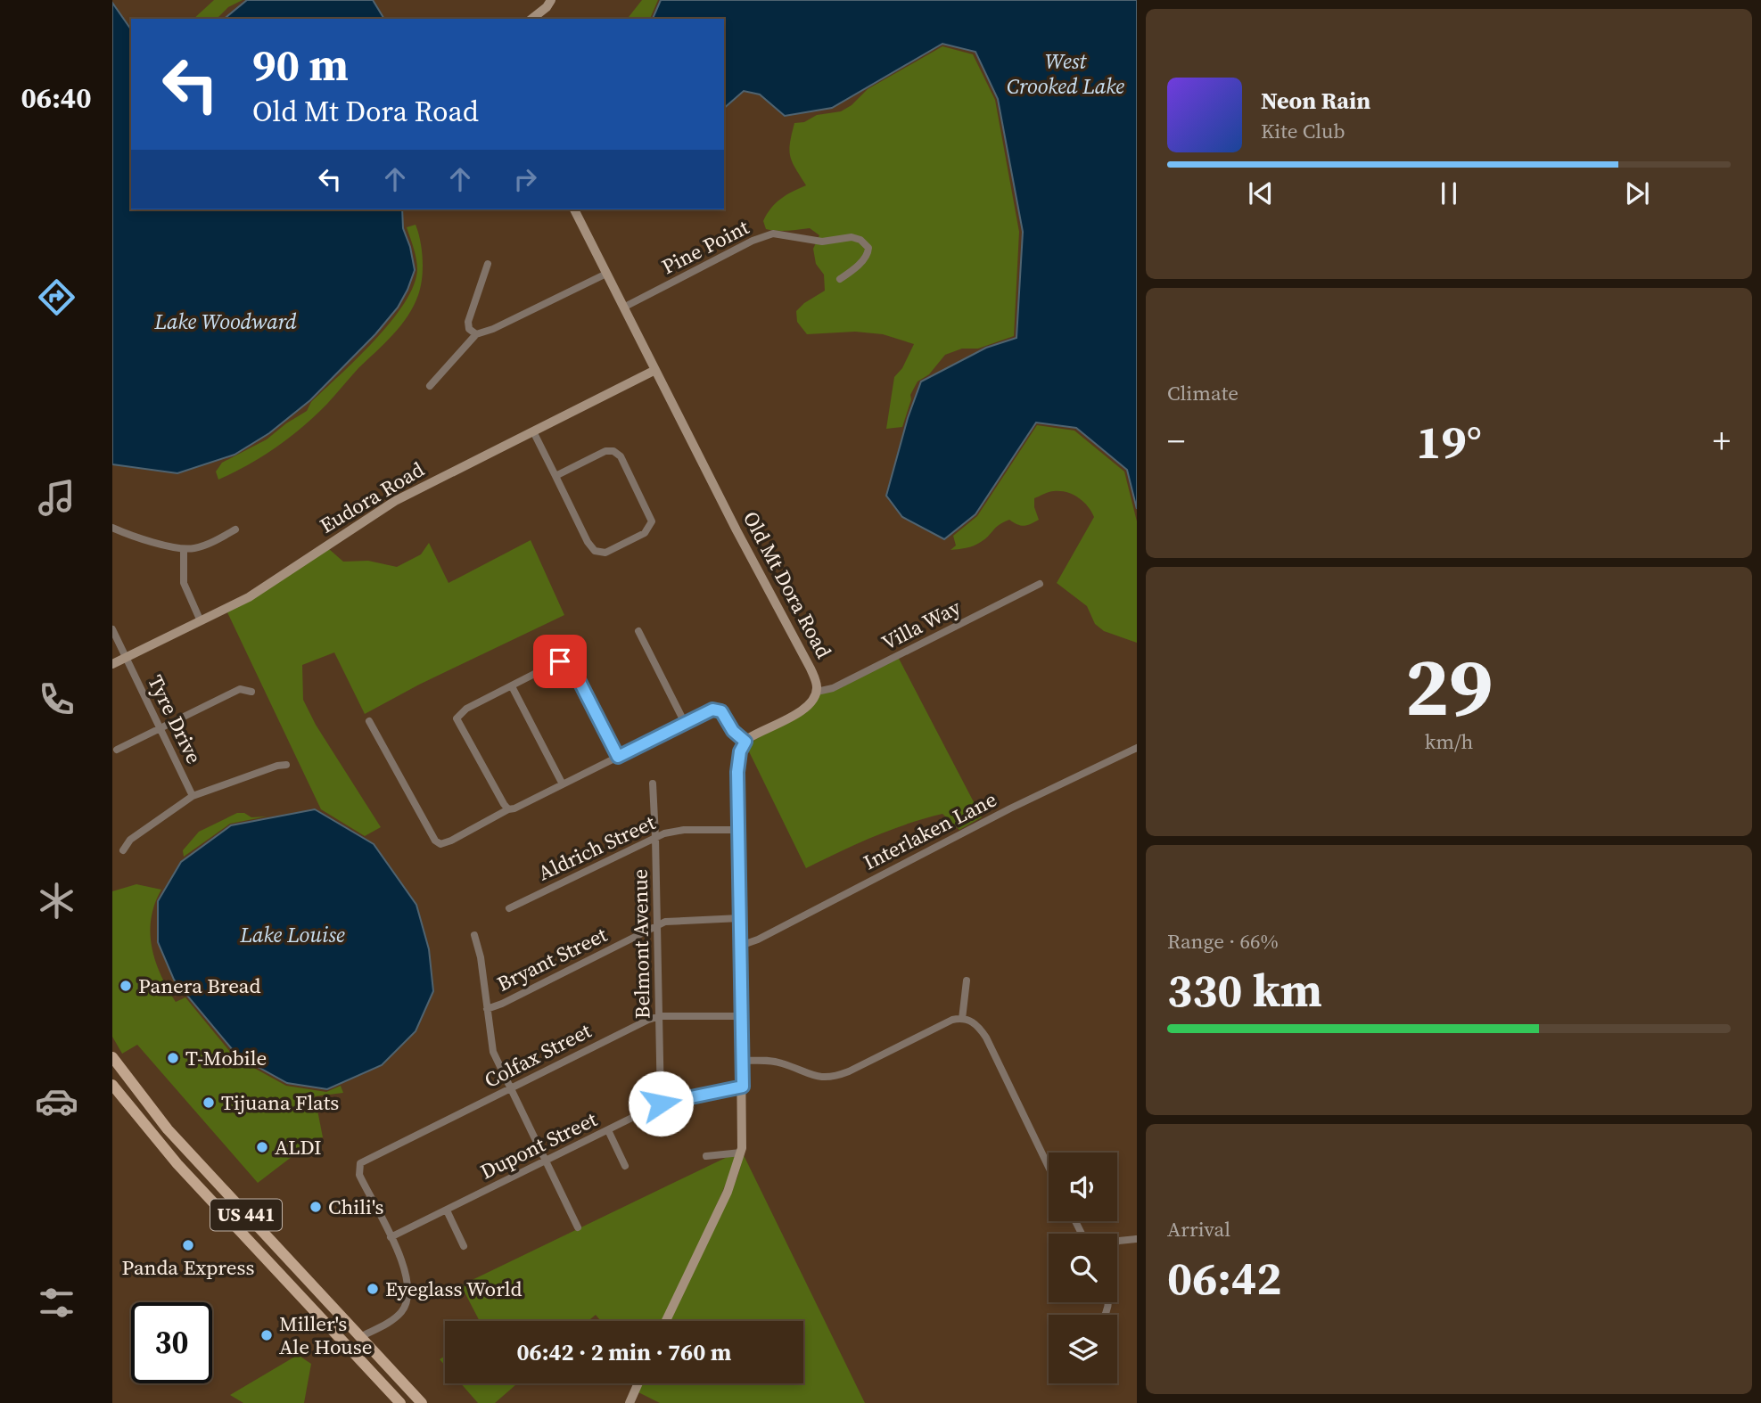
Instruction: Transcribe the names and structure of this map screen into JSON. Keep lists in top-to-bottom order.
{
  "streets": {
    "main road": ["US 441"],
    "street": [
      "Pine Point",
      "Eudora Road",
      "Old Mt Dora Road",
      "Villa Way",
      "Tyre Drive",
      "Interlaken Lane",
      "Aldrich Street",
      "Belmont Avenue",
      "Bryant Street",
      "Colfax Street",
      "Dupont Street"
    ]
  },
  "crossings": [
    ["Pine Point", "Old Mt Dora Road"],
    ["Eudora Road", "Old Mt Dora Road"],
    ["Eudora Road", "Tyre Drive"],
    ["Old Mt Dora Road", "Villa Way"],
    ["Aldrich Street", "Belmont Avenue"],
    ["Belmont Avenue", "Bryant Street"],
    ["Belmont Avenue", "Colfax Street"],
    ["Belmont Avenue", "Dupont Street"],
    ["Colfax Street", "Dupont Street"]
  ],
  "water": ["West Crooked Lake", "Lake Woodward", "Lake Louise"],
  "places": [
    "Panera Bread",
    "T-Mobile",
    "Tijuana Flats",
    "ALDI",
    "Chili's",
    "Panda Express",
    "Eyeglass World",
    "Miller's Ale House"
  ],
  "page": {
    "tabs": "06:40",
    "turn": ["90 m", "Old Mt Dora Road"],
    "song": ["Neon Rain", "Kite Club"],
    "tile": [
      "Climate",
      ["29", "km/h"],
      ["Range · 66%", "330 km"],
      ["Arrival", "06:42"]
    ],
    "heat": ["−", "19°", "+"],
    "limit": "30",
    "trip": "06:42 · 2 min · 760 m"
  }
}
